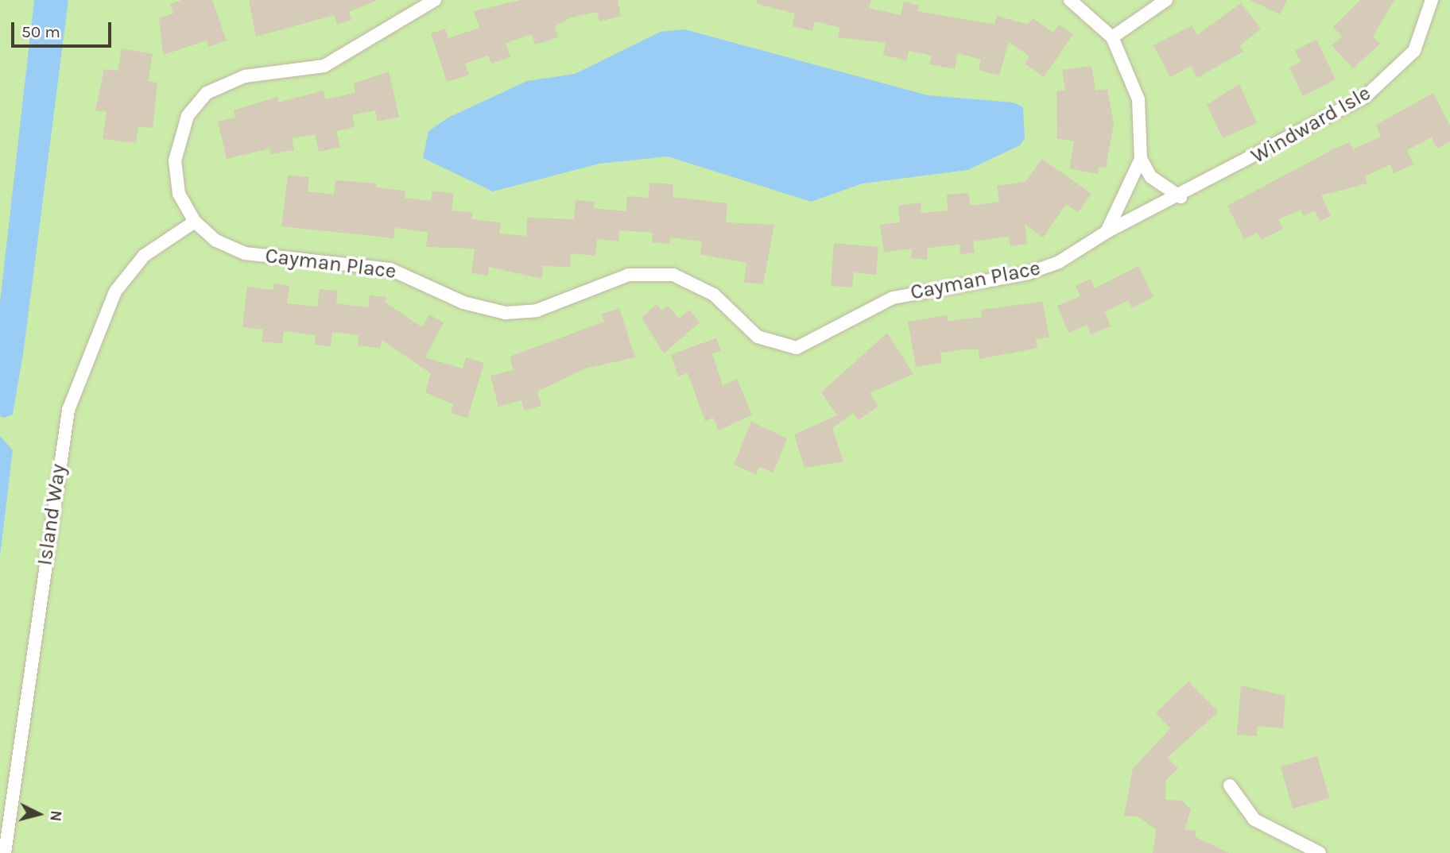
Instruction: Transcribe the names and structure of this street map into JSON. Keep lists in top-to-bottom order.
{
  "streets": {
    "street": ["Windward Isle", "Cayman Place", "Island Way"]
  },
  "crossings": [
    ["Windward Isle", "Cayman Place"],
    ["Cayman Place", "Island Way"]
  ],
  "scale_bar": "50 m",
  "north": "right"
}
